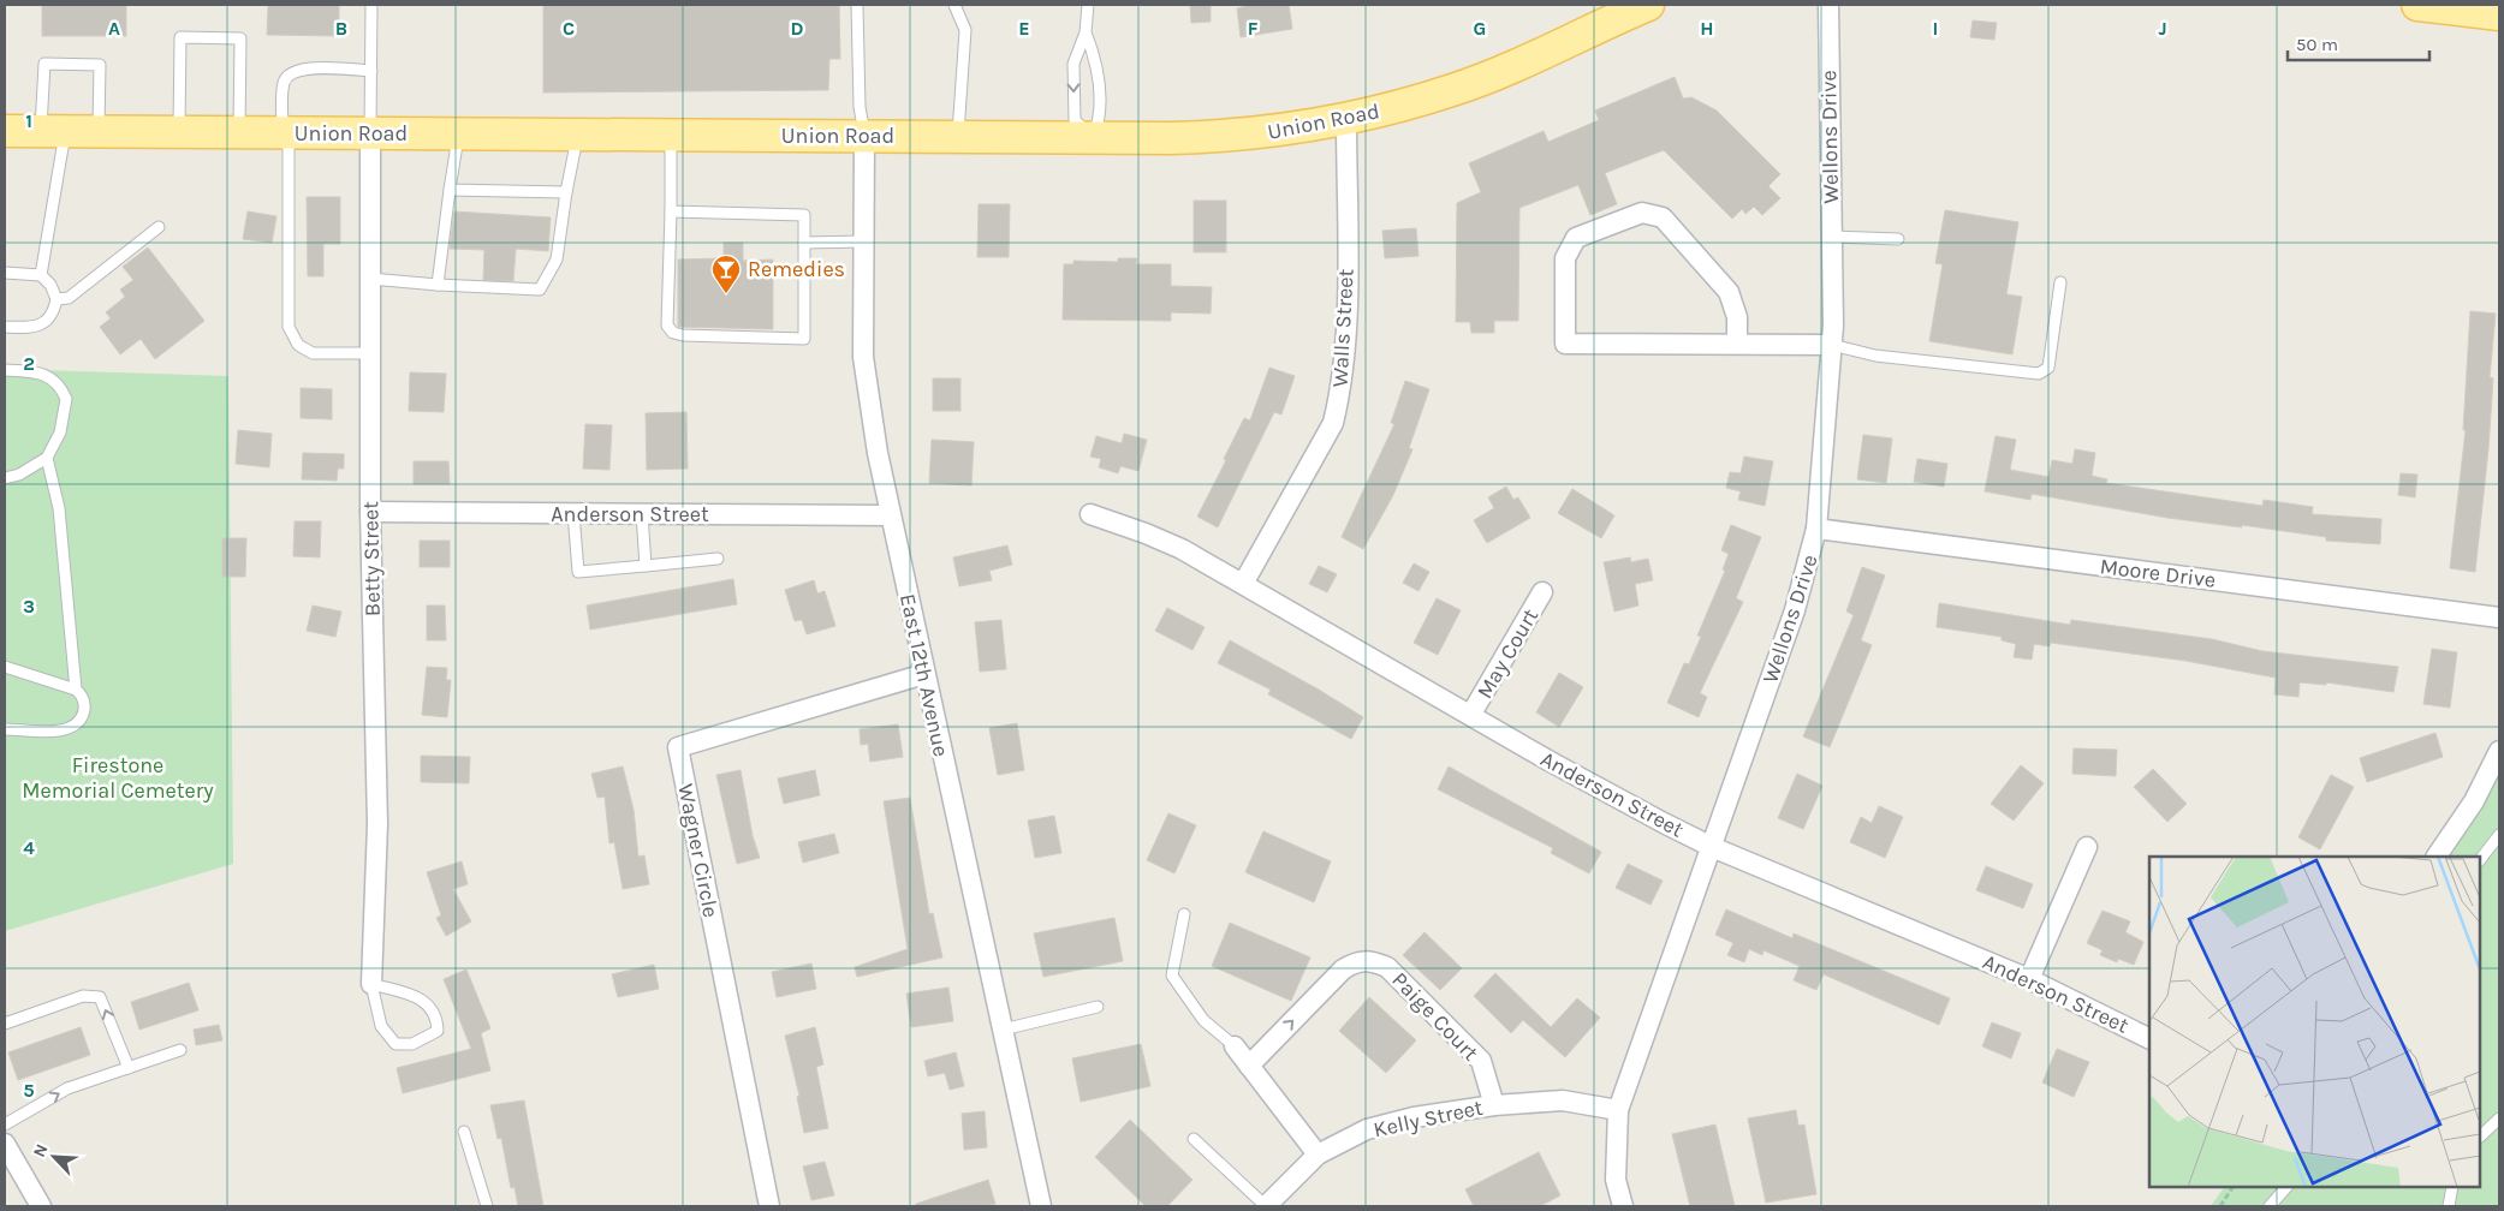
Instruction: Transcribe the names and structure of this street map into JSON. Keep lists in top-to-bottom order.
{
  "streets": {
    "main road": ["Union Road"],
    "street": [
      "Wellons Drive",
      "Walls Street",
      "Anderson Street",
      "Betty Street",
      "Moore Drive",
      "May Court",
      "East 12th Avenue",
      "Wagner Circle",
      "Paige Court",
      "Kelly Street"
    ]
  },
  "crossings": [
    ["Union Road", "Walls Street"],
    ["Union Road", "Betty Street"],
    ["Union Road", "East 12th Avenue"],
    ["Wellons Drive", "Anderson Street"],
    ["Wellons Drive", "Moore Drive"],
    ["Wellons Drive", "Kelly Street"],
    ["Walls Street", "Anderson Street"],
    ["Anderson Street", "Betty Street"],
    ["Anderson Street", "May Court"],
    ["Anderson Street", "East 12th Avenue"],
    ["East 12th Avenue", "Wagner Circle"],
    ["Paige Court", "Kelly Street"]
  ],
  "parks": ["Firestone Memorial Cemetery"],
  "places": {
    "bar": ["Remedies"]
  },
  "scale_bar": "50 m",
  "north": "top left",
  "grid": {
    "columns": [
      "A",
      "B",
      "C",
      "D",
      "E",
      "F",
      "G",
      "H",
      "I",
      "J"
    ],
    "rows": [
      "1",
      "2",
      "3",
      "4",
      "5"
    ]
  }
}
